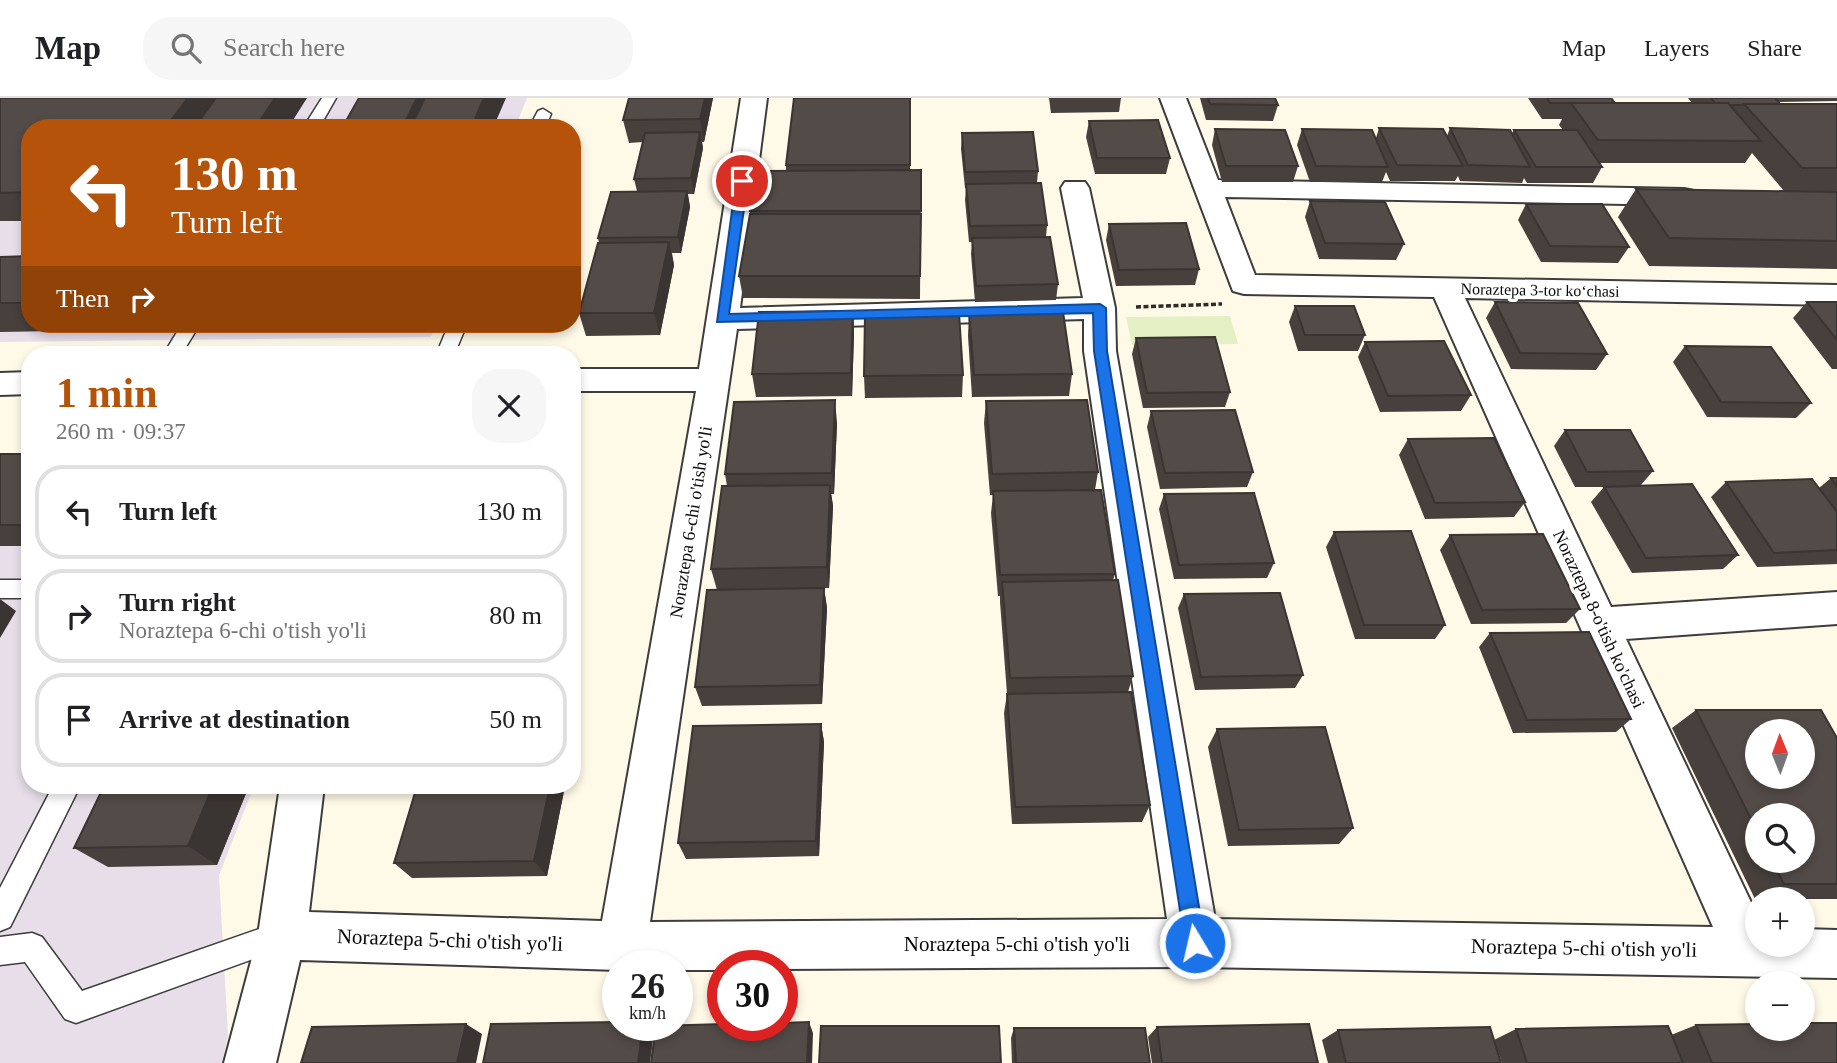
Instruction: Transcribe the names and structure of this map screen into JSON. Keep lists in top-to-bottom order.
{
  "streets": {
    "street": [
      "Noraztepa 3-tor ko‘chasi",
      "Noraztepa 6-chi o'tish yo'li",
      "Noraztepa 8-o'tish ko'chasi",
      "Noraztepa 5-chi o'tish yo'li"
    ]
  },
  "crossings": [
    ["Noraztepa 3-tor ko‘chasi", "Noraztepa 8-o'tish ko'chasi"],
    ["Noraztepa 6-chi o'tish yo'li", "Noraztepa 5-chi o'tish yo'li"]
  ],
  "north": "top",
  "page": {
    "header": "Map",
    "search": "Search here",
    "nav": ["Map", "Layers", "Share"],
    "turn": ["130 m", "Turn left"],
    "then": "Then",
    "heading": ["1 min", "260 m · 09:37"],
    "list": [
      {
        "name": "Turn left",
        "value": "130 m"
      },
      {
        "name": "Turn right",
        "note": "Noraztepa 6-chi o'tish yo'li",
        "value": "80 m"
      },
      {
        "name": "Arrive at destination",
        "value": "50 m"
      }
    ],
    "map_buttons": ["+", "−"],
    "speed": "26 km/h",
    "limit": "30"
  }
}
